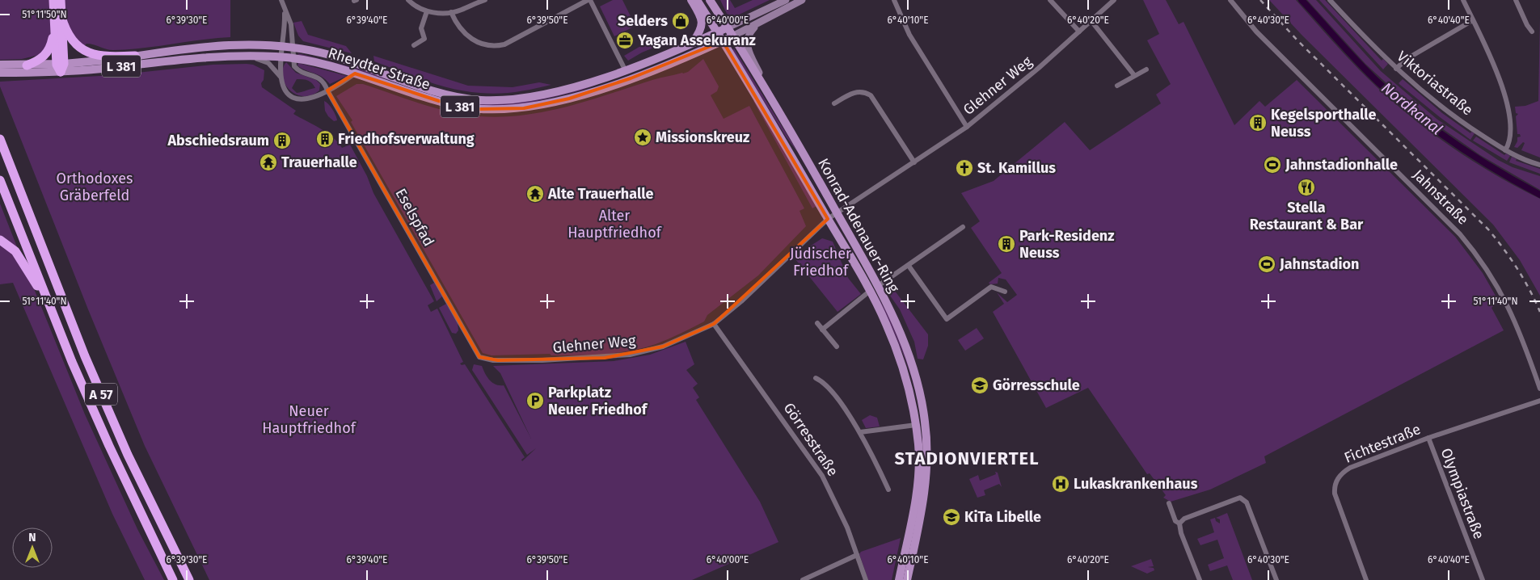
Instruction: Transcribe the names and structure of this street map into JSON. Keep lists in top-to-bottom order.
{
  "streets": {
    "highway": ["A 57"],
    "main road": ["L 381", "Rheydter Straße", "Konrad-Adenauer-Ring"],
    "street": [
      "Viktoriastraße",
      "Glehner Weg",
      "Jahnstraße",
      "Eselspfad",
      "Görresstraße",
      "Fichtestraße",
      "Olympiastraße"
    ]
  },
  "crossings": [
    ["Rheydter Straße", "Eselspfad"],
    ["Rheydter Straße", "Konrad-Adenauer-Ring"],
    ["Glehner Weg", "Eselspfad"],
    ["Glehner Weg", "Konrad-Adenauer-Ring"],
    ["Glehner Weg", "Görresstraße"],
    ["Fichtestraße", "Olympiastraße"]
  ],
  "districts": ["STADIONVIERTEL"],
  "water": ["Nordkanal"],
  "parks": [
    "Orthodoxes Gräberfeld",
    "Alter Hauptfriedhof",
    "Jüdischer Friedhof",
    "Neuer Hauptfriedhof"
  ],
  "places": {
    "shop": ["Selders"],
    "office": ["Yagan Assekuranz"],
    "building": [
      "Kegelsporthalle Neuss",
      "Friedhofsverwaltung",
      "Abschiedsraum",
      "Park-Residenz Neuss"
    ],
    "place": ["Missionskreuz"],
    "temple": ["Trauerhalle", "Alte Trauerhalle"],
    "sports": ["Jahnstadionhalle", "Jahnstadion"],
    "church": ["St. Kamillus"],
    "restaurant": ["Stella Restaurant & Bar"],
    "school or university": ["Görresschule", "KiTa Libelle"],
    "parking": ["Parkplatz Neuer Friedhof"],
    "hospital": ["Lukaskrankenhaus"]
  },
  "north": "top",
  "coordinates": [
    "51°11'50\"N",
    "6°39'30\"E",
    "6°39'40\"E",
    "6°39'50\"E",
    "6°40'00\"E",
    "6°40'10\"E",
    "6°40'20\"E",
    "6°40'30\"E",
    "6°40'40\"E",
    "51°11'40\"N"
  ]
}
